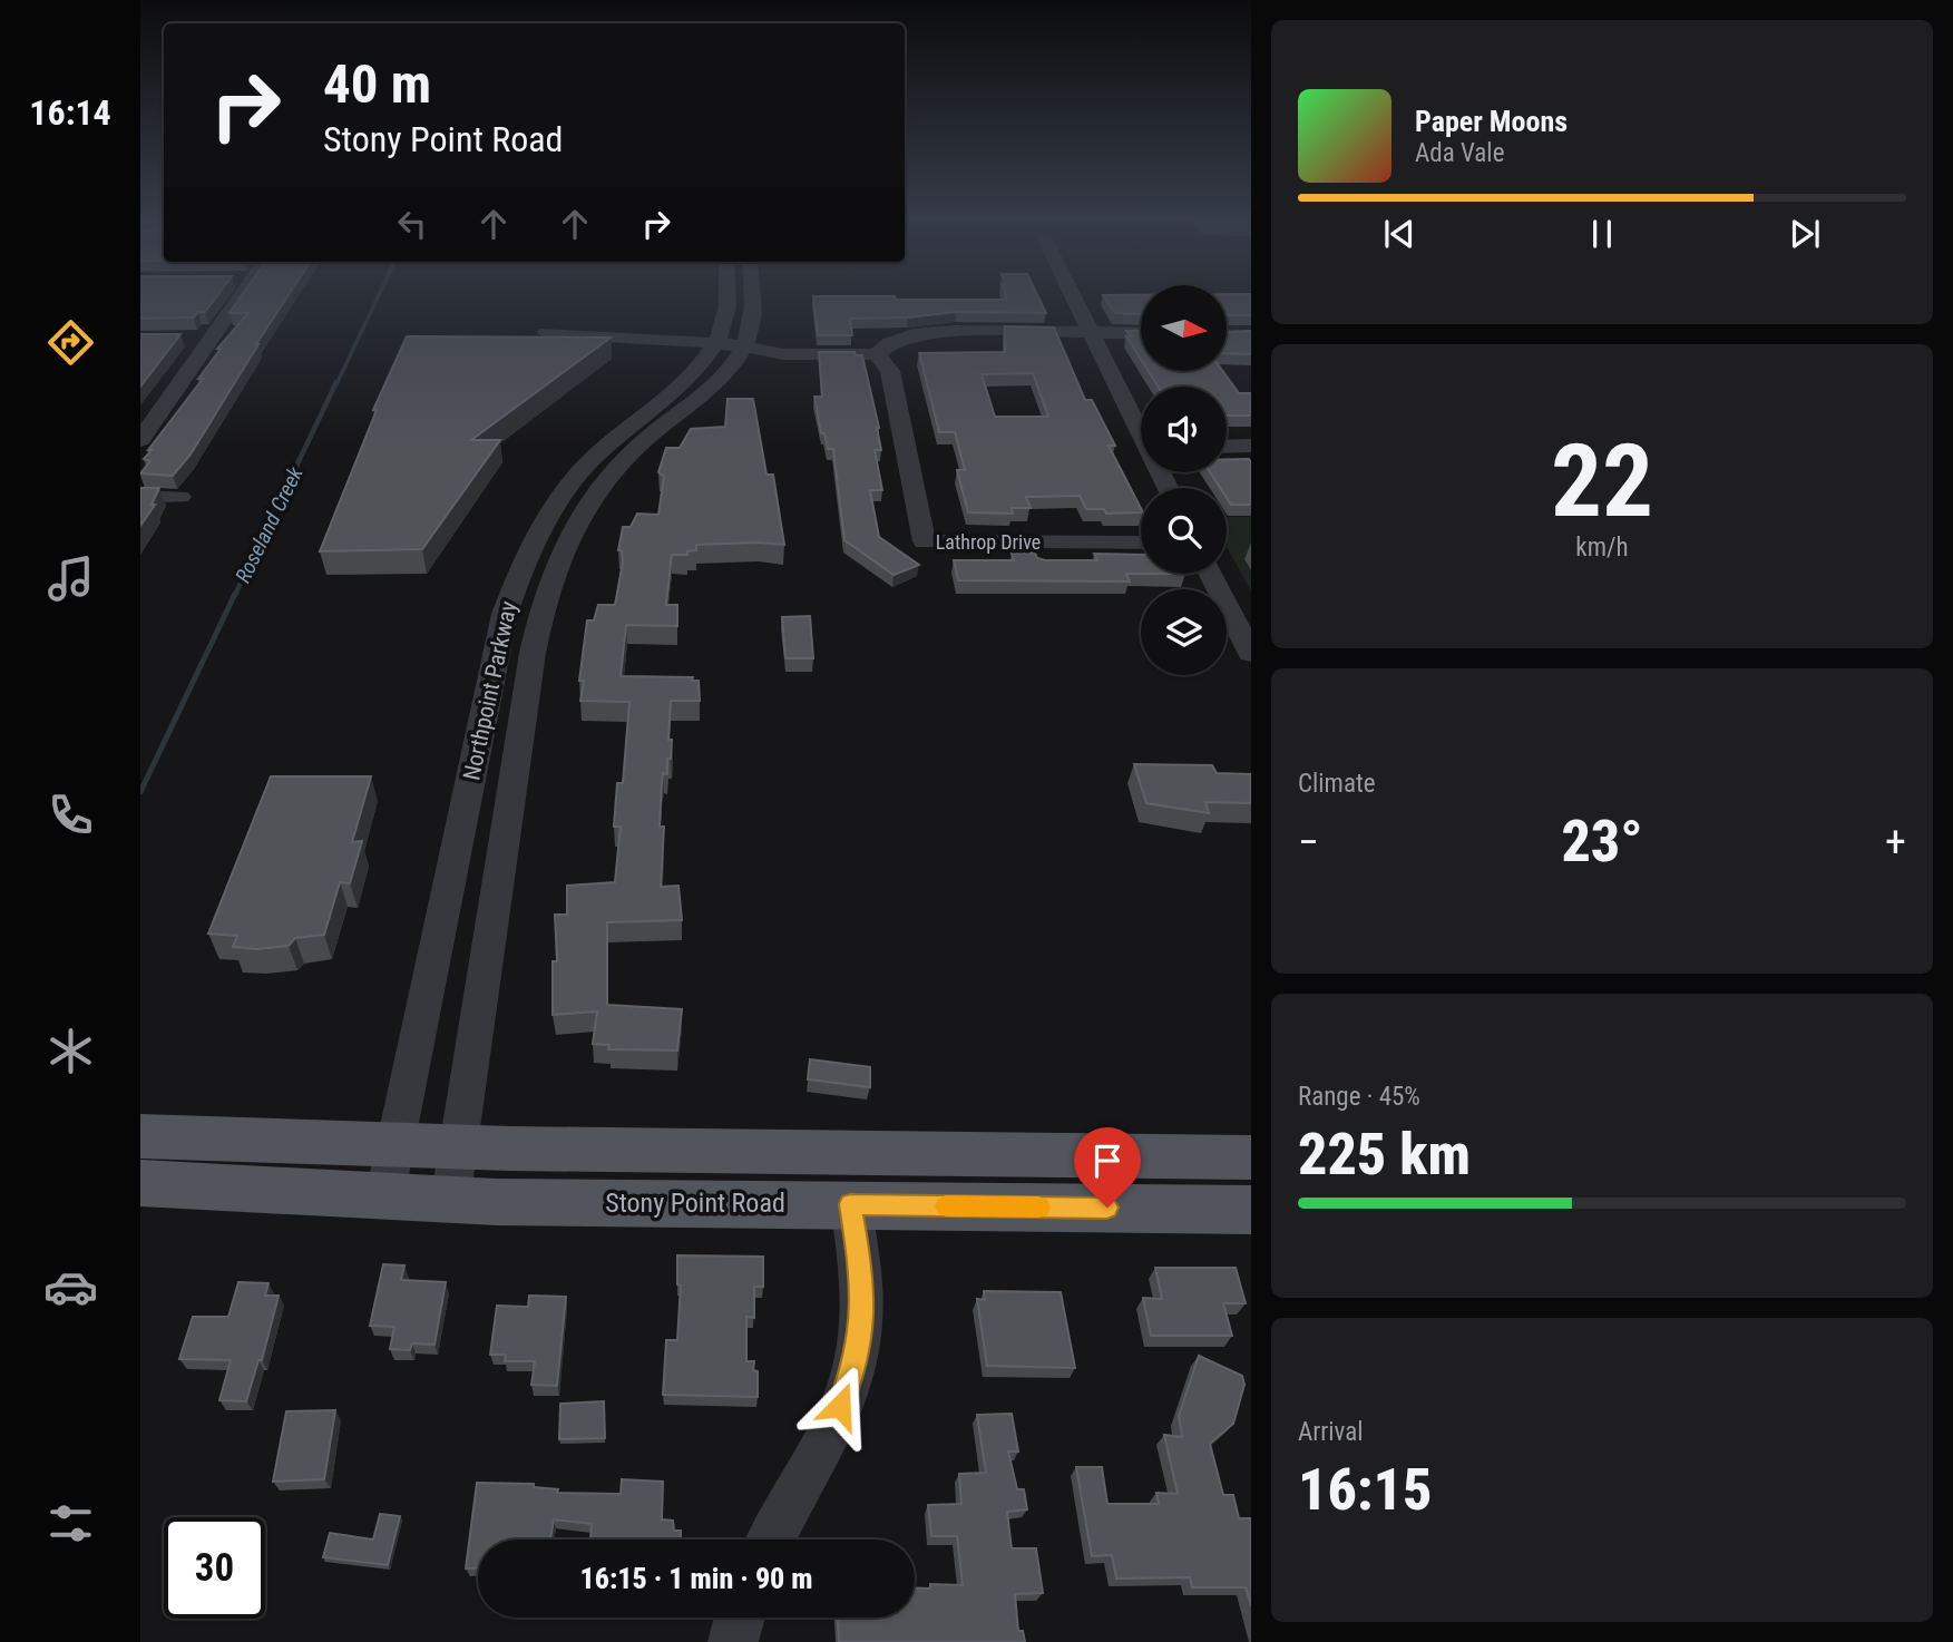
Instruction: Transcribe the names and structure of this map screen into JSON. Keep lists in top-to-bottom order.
{
  "streets": {
    "main road": ["Stony Point Road"],
    "street": ["Lathrop Drive", "Northpoint Parkway"]
  },
  "crossings": [
    ["Northpoint Parkway", "Stony Point Road"]
  ],
  "water": ["Roseland Creek"],
  "north": "right",
  "page": {
    "tabs": "16:14",
    "turn": ["40 m", "Stony Point Road"],
    "song": ["Paper Moons", "Ada Vale"],
    "tile": [
      ["22", "km/h"],
      "Climate",
      ["Range · 45%", "225 km"],
      ["Arrival", "16:15"]
    ],
    "heat": ["−", "23°", "+"],
    "limit": "30",
    "trip": "16:15 · 1 min · 90 m"
  }
}
